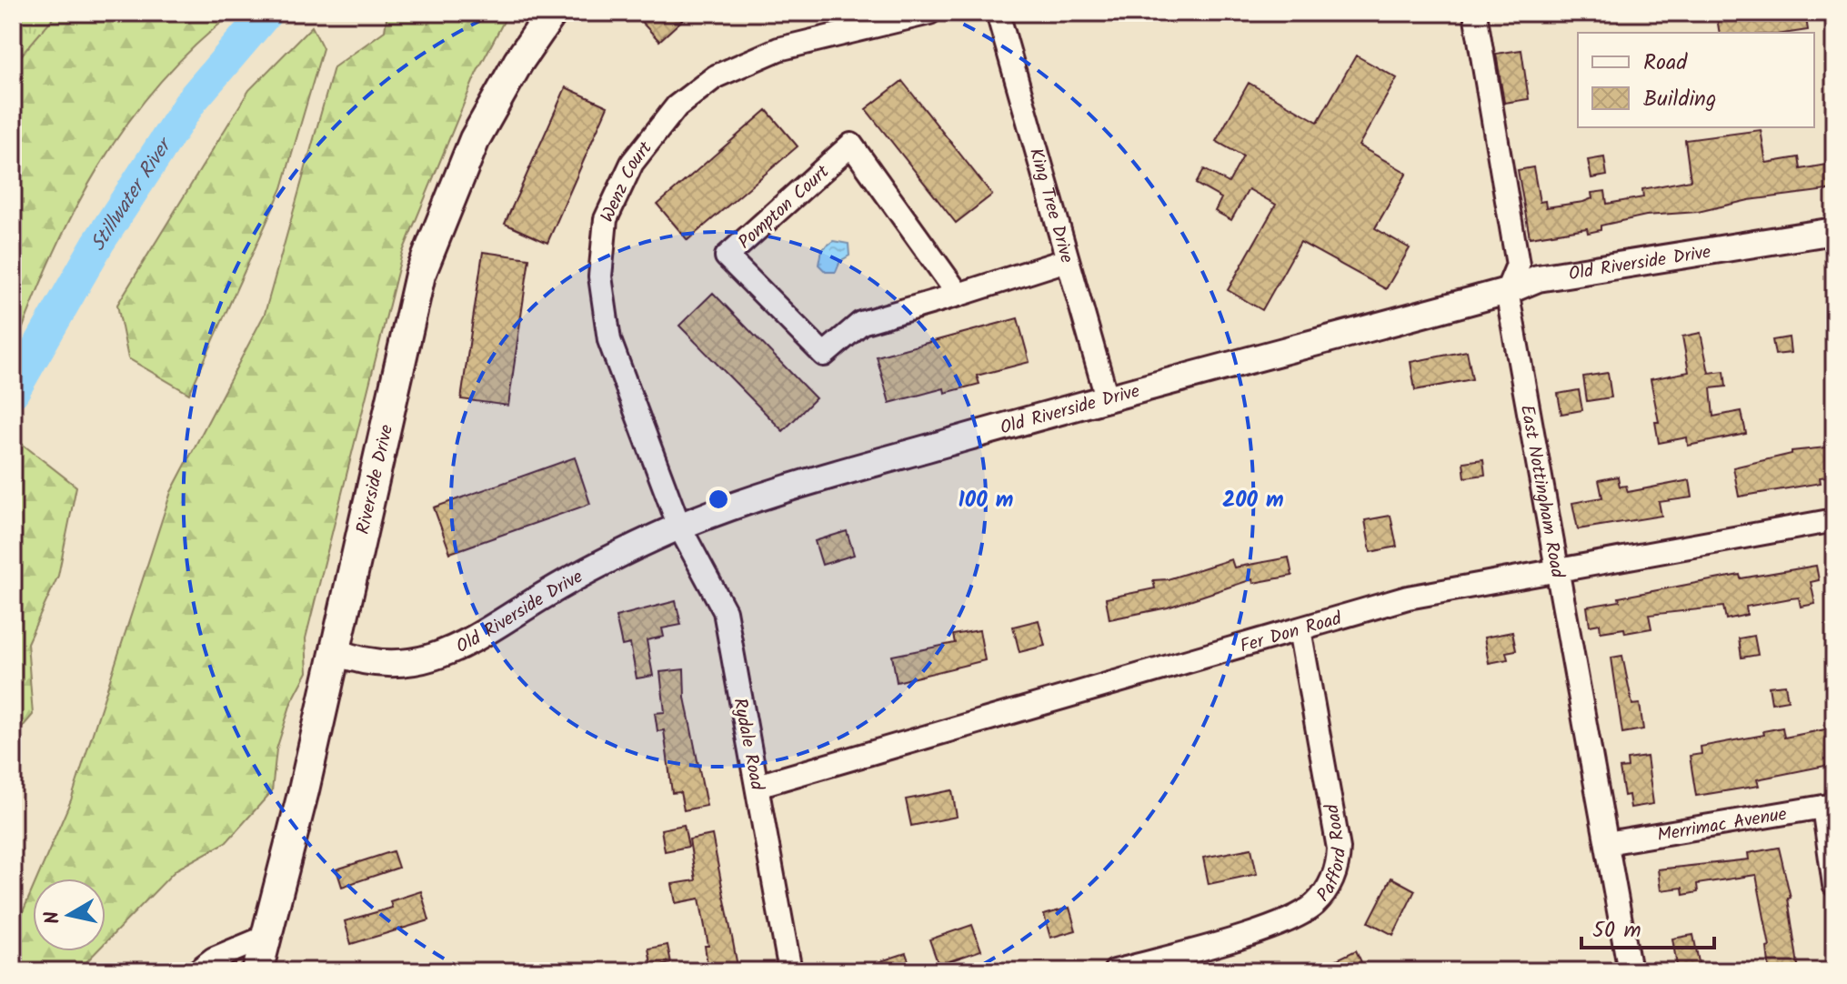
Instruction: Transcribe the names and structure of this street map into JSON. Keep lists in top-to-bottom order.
{
  "streets": {
    "main road": ["Riverside Drive"],
    "street": [
      "Wenz Court",
      "King Tree Drive",
      "Pompton Court",
      "Old Riverside Drive",
      "East Nottingham Road",
      "Fer Don Road",
      "Rydale Road",
      "Merrimac Avenue",
      "Pafford Road"
    ]
  },
  "crossings": [
    ["Wenz Court", "Old Riverside Drive"],
    ["Wenz Court", "Rydale Road"],
    ["King Tree Drive", "Pompton Court"],
    ["King Tree Drive", "Old Riverside Drive"],
    ["Old Riverside Drive", "Riverside Drive"],
    ["Old Riverside Drive", "East Nottingham Road"],
    ["Old Riverside Drive", "Rydale Road"],
    ["East Nottingham Road", "Fer Don Road"],
    ["East Nottingham Road", "Merrimac Avenue"],
    ["Fer Don Road", "Rydale Road"],
    ["Fer Don Road", "Pafford Road"]
  ],
  "water": ["Stillwater River"],
  "legend": ["Road", "Building"],
  "scale_bar": "50 m",
  "north": "left",
  "rings": ["100 m", "200 m"]
}
